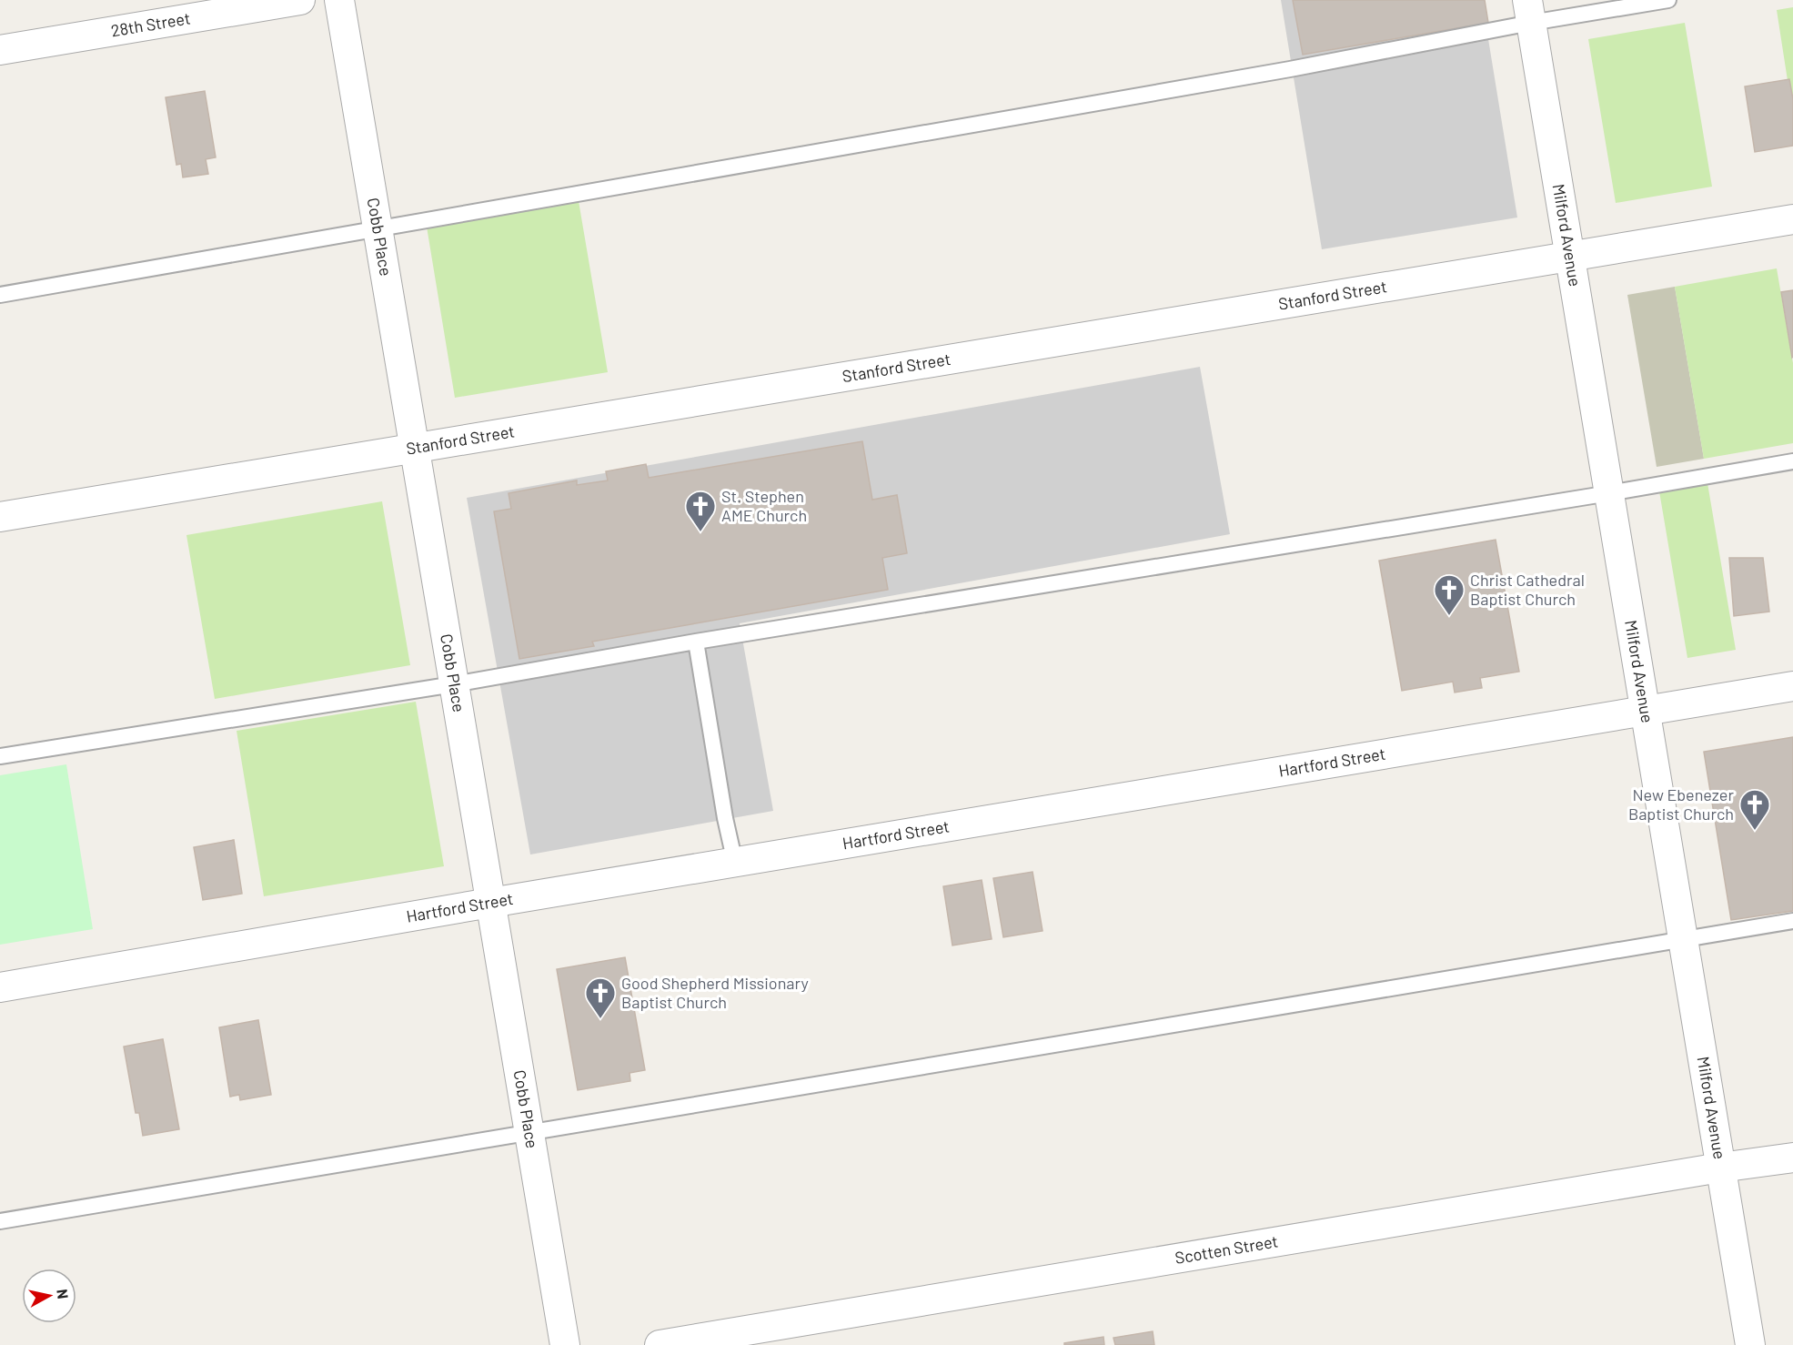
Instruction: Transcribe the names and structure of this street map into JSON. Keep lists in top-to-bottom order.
{
  "streets": {
    "street": [
      "28th Street",
      "Cobb Place",
      "Milford Avenue",
      "Stanford Street",
      "Hartford Street",
      "Scotten Street"
    ]
  },
  "crossings": [
    ["Cobb Place", "Stanford Street"],
    ["Cobb Place", "Hartford Street"],
    ["Milford Avenue", "Stanford Street"],
    ["Milford Avenue", "Hartford Street"],
    ["Milford Avenue", "Scotten Street"]
  ],
  "places": {
    "church": [
      "St. Stephen AME Church",
      "Christ Cathedral Baptist Church",
      "New Ebenezer Baptist Church",
      "Good Shepherd Missionary Baptist Church"
    ]
  },
  "north": "right"
}
